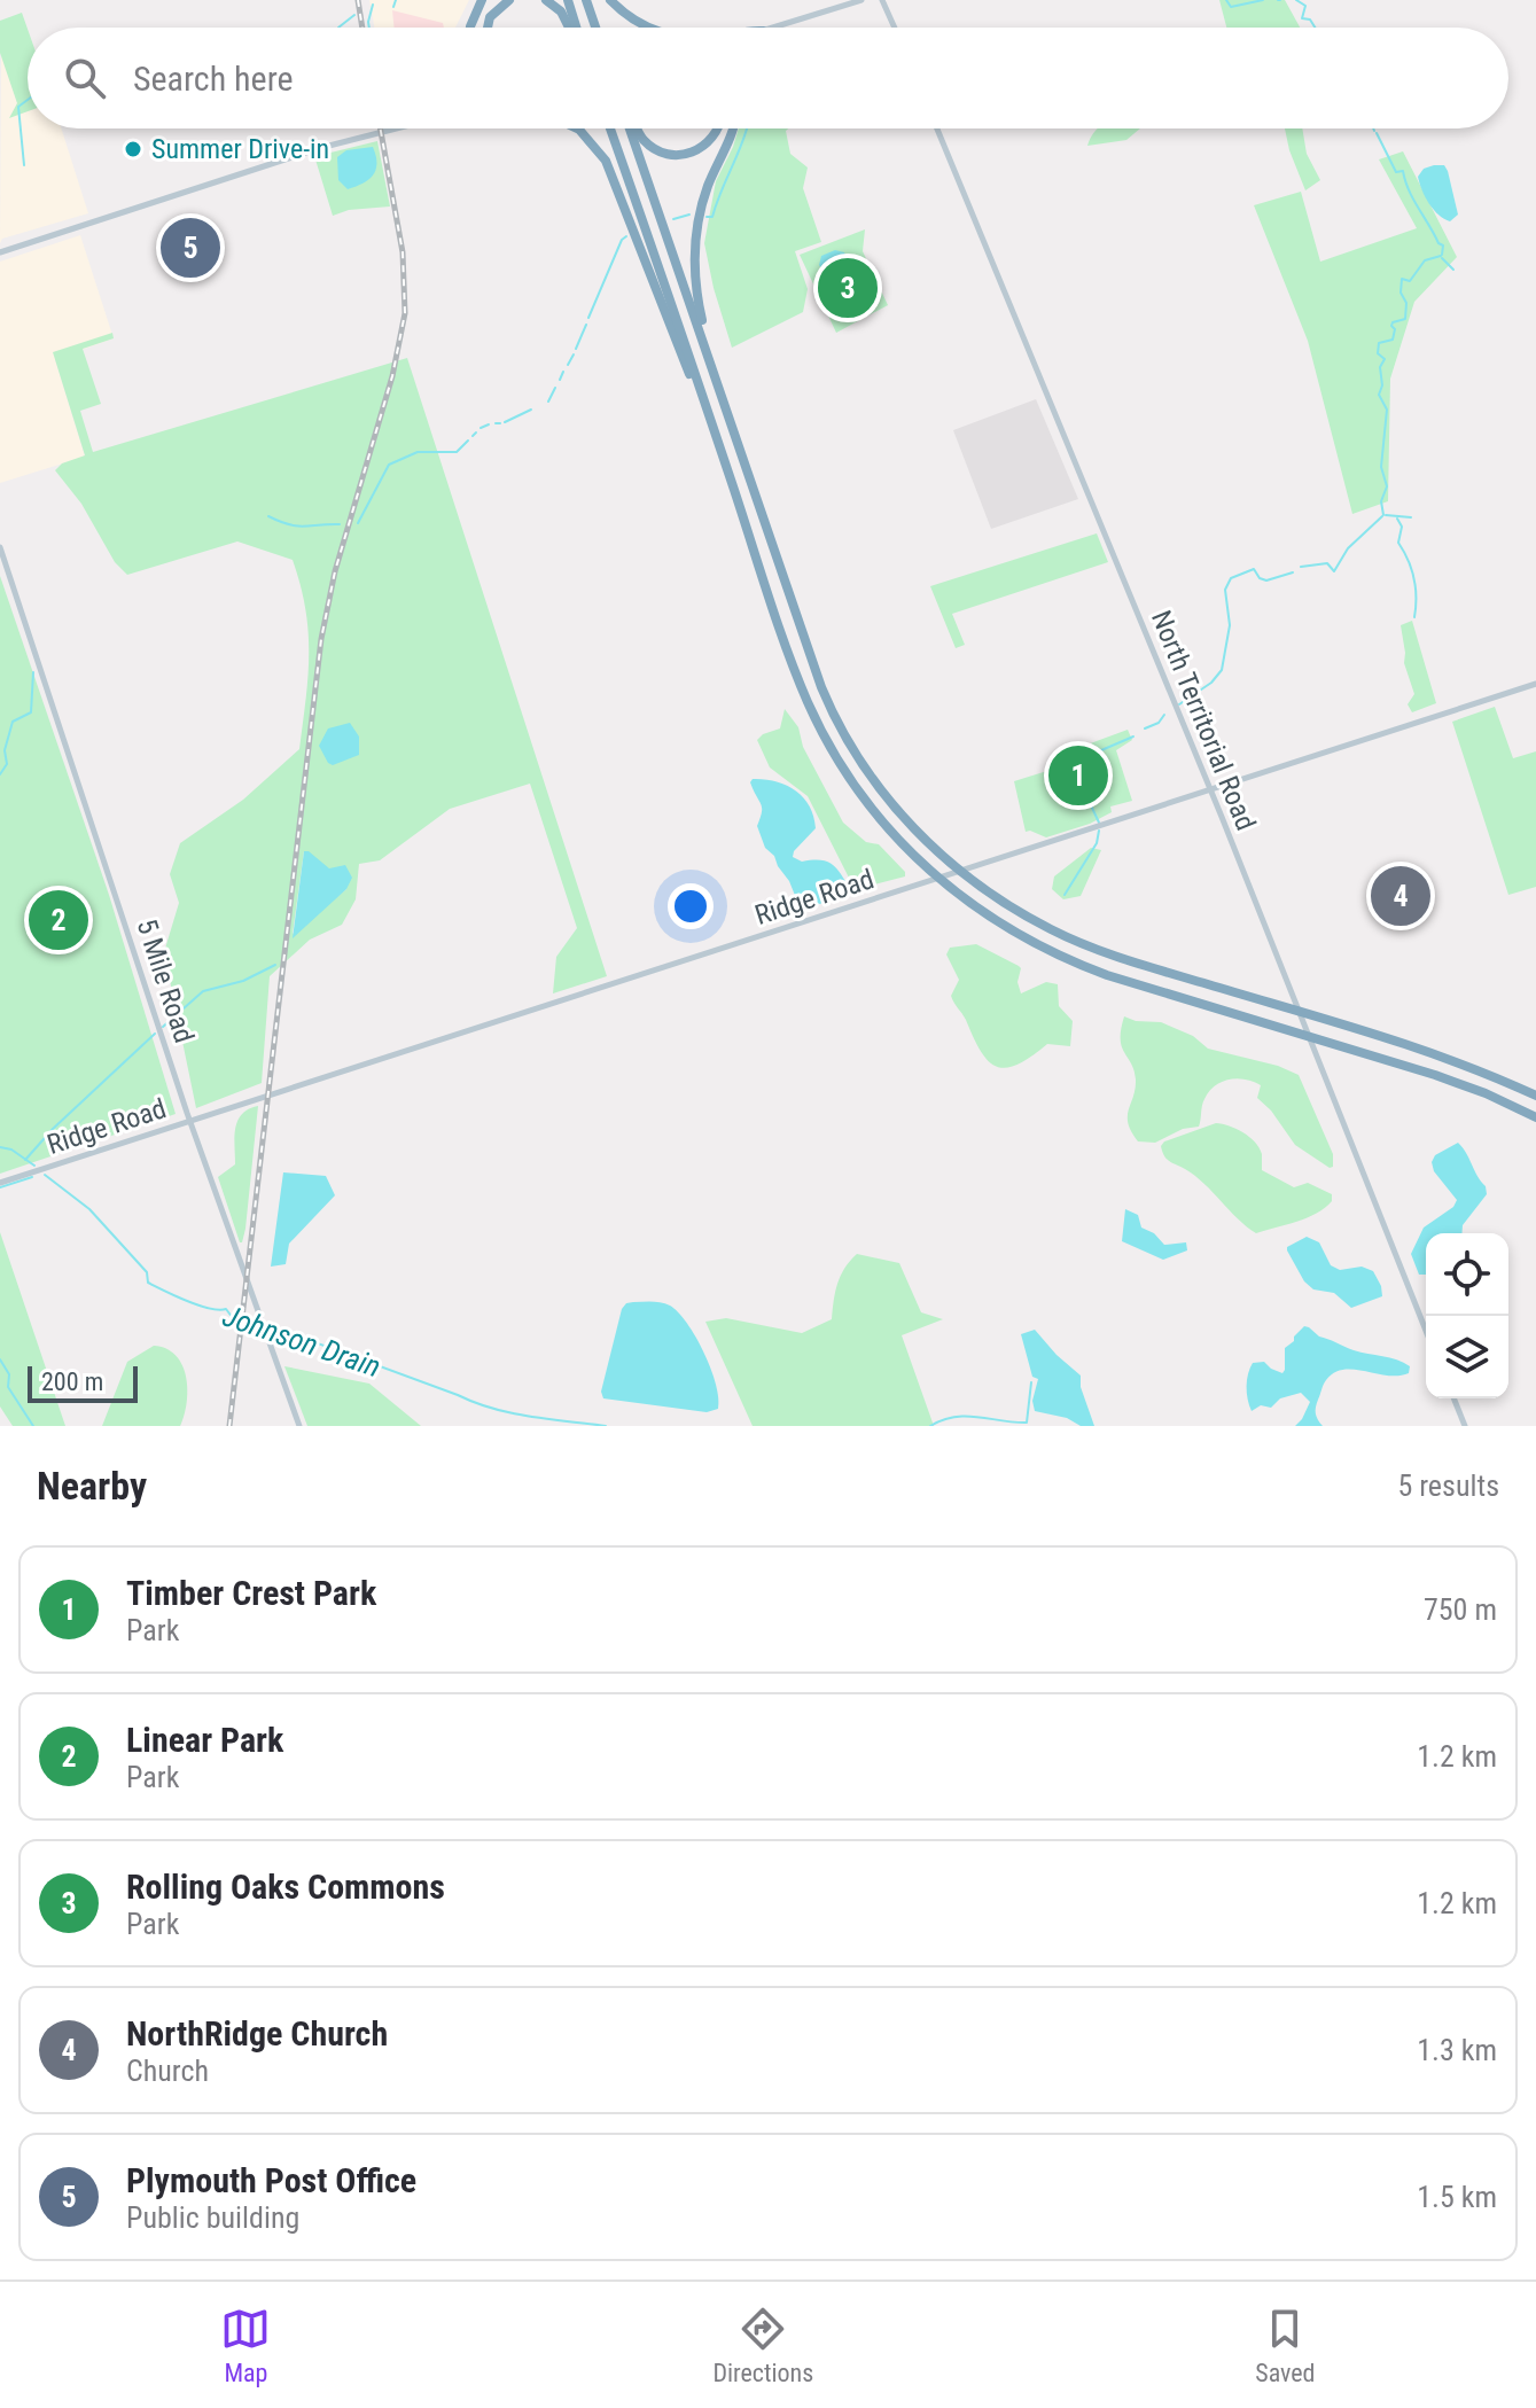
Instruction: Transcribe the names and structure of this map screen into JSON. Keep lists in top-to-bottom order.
{
  "streets": {
    "street": ["North Territorial Road", "Ridge Road", "5 Mile Road"]
  },
  "crossings": [
    ["North Territorial Road", "Ridge Road"],
    ["Ridge Road", "5 Mile Road"]
  ],
  "water": ["Johnson Drain"],
  "places": ["Summer Drive-in"],
  "scale_bar": "200 m",
  "page": {
    "search": "Search here",
    "pins": [
      "5",
      "3",
      "1",
      "4",
      "2"
    ],
    "scale": "200 m",
    "heading": ["Nearby", "5 results"],
    "list": [
      {
        "mark": "1",
        "name": "Timber Crest Park",
        "note": "Park",
        "value": "750 m"
      },
      {
        "mark": "2",
        "name": "Linear Park",
        "note": "Park",
        "value": "1.2 km"
      },
      {
        "mark": "3",
        "name": "Rolling Oaks Commons",
        "note": "Park",
        "value": "1.2 km"
      },
      {
        "mark": "4",
        "name": "NorthRidge Church",
        "note": "Church",
        "value": "1.3 km"
      },
      {
        "mark": "5",
        "name": "Plymouth Post Office",
        "note": "Public building",
        "value": "1.5 km"
      }
    ],
    "nav": ["Map", "Directions", "Saved"]
  }
}
